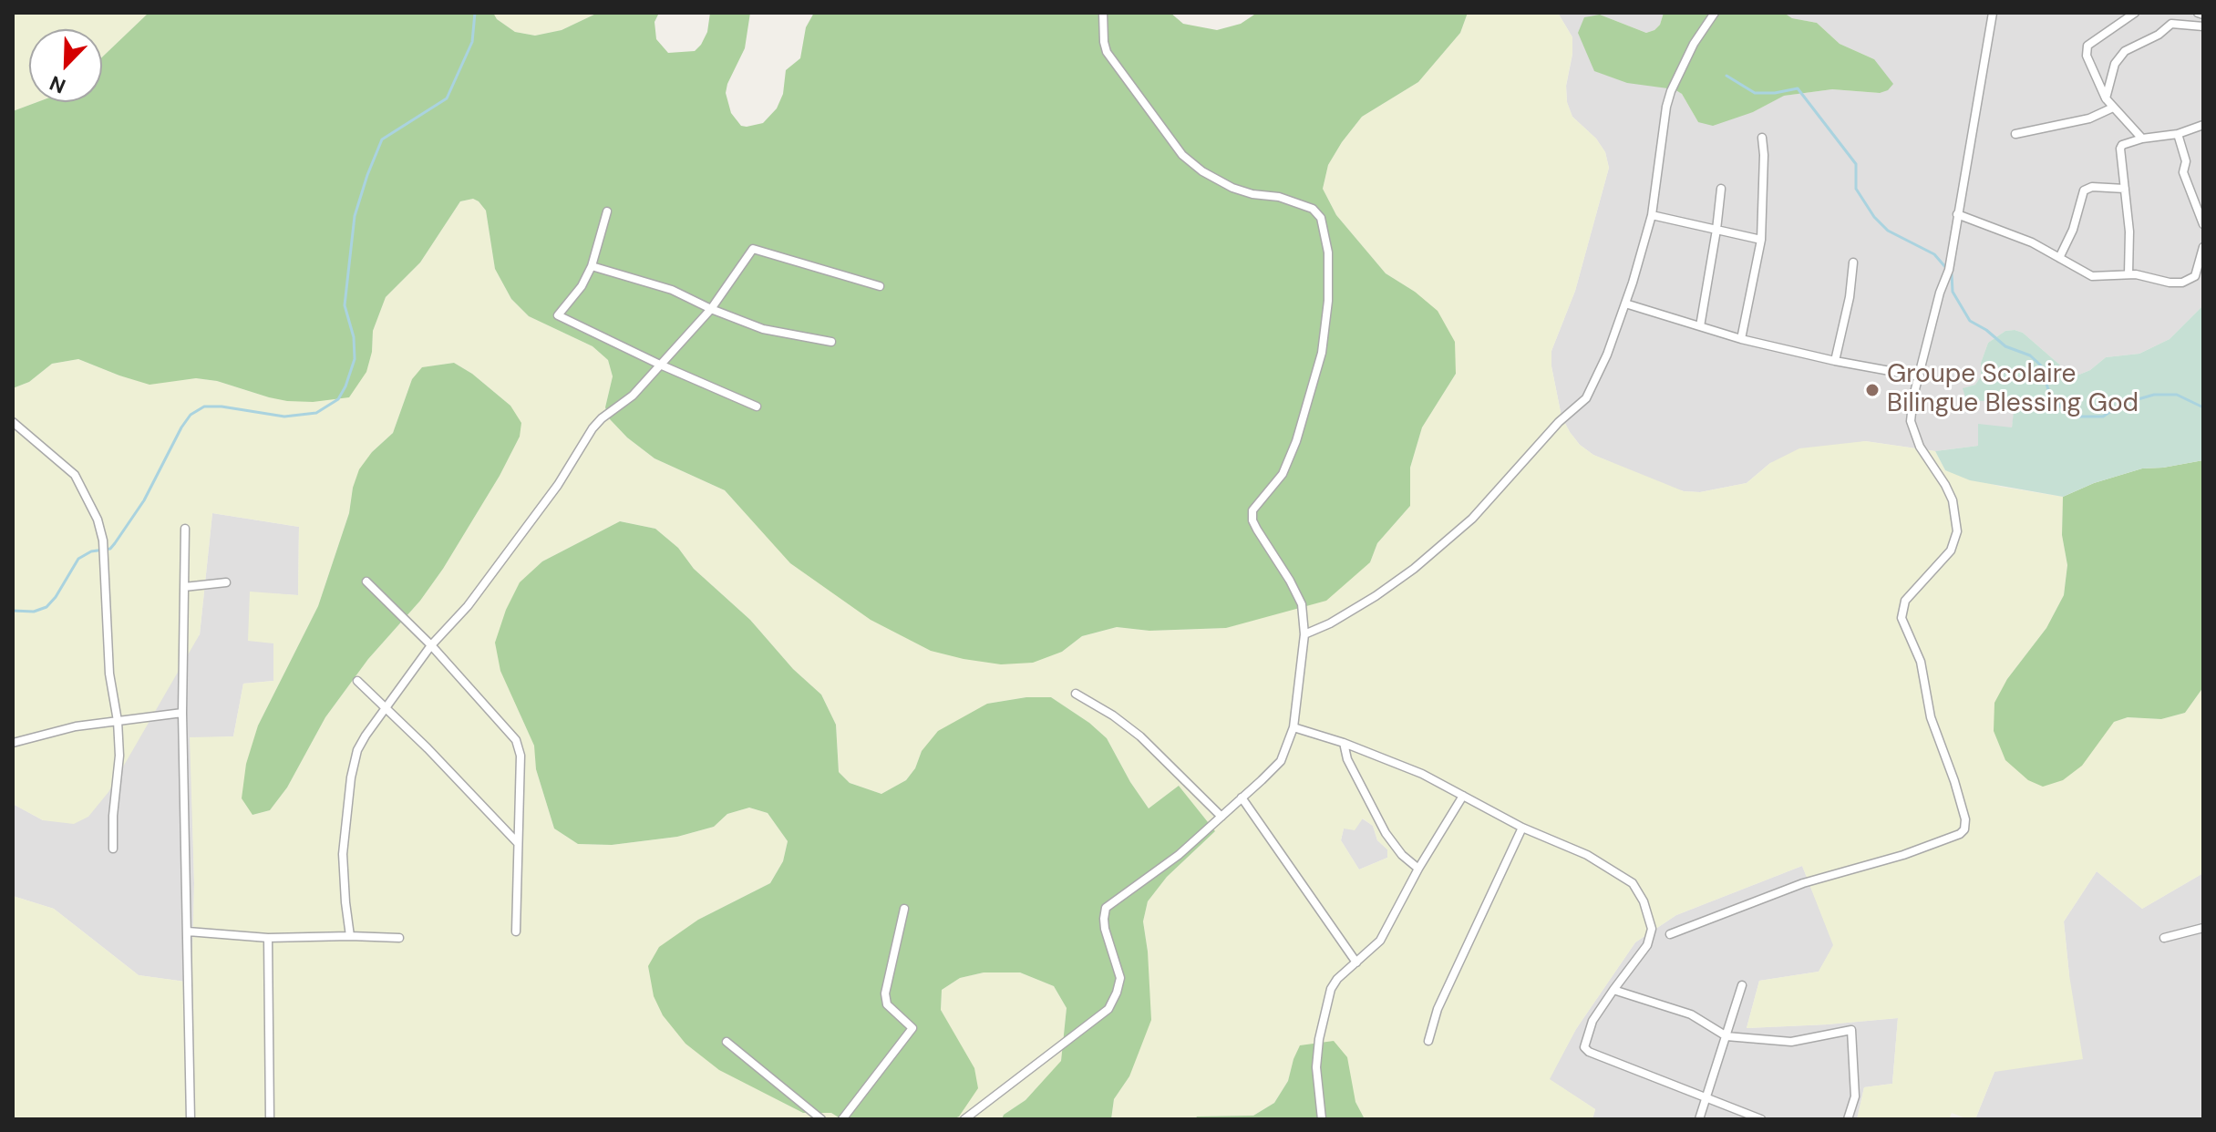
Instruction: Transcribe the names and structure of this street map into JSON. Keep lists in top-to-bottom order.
{
  "places": ["Groupe Scolaire Bilingue Blessing God"],
  "north": "bottom left"
}
